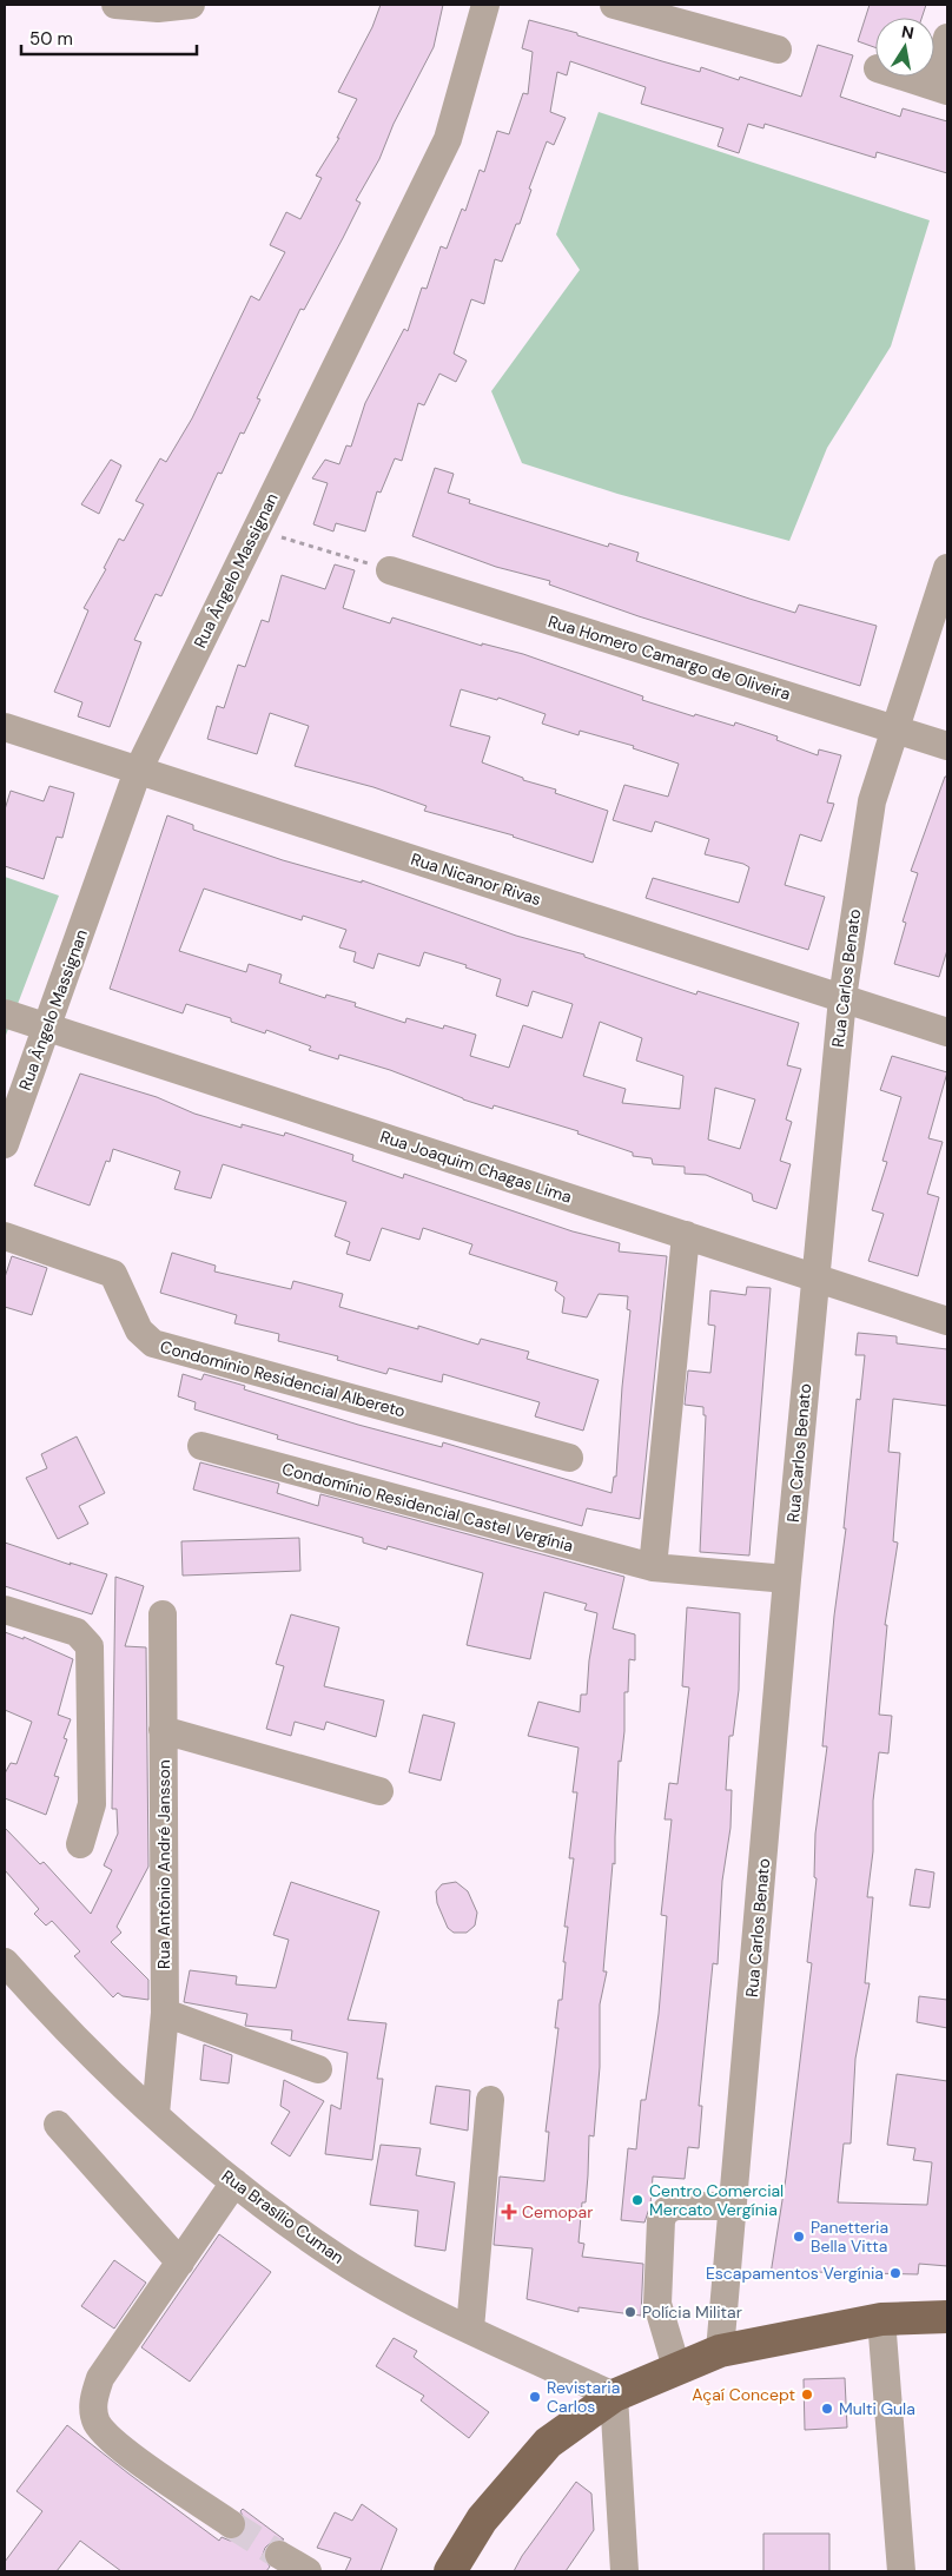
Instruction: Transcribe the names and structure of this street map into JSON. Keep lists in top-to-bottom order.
{
  "streets": {
    "street": [
      "Rua Ângelo Massignan",
      "Rua Homero Camargo de Oliveira",
      "Rua Nicanor Rivas",
      "Rua Carlos Benato",
      "Rua Joaquim Chagas Lima",
      "Condomínio Residencial Albereto",
      "Condomínio Residencial Castel Vergínia",
      "Rua Antônio André Jansson",
      "Rua Brasílio Cuman"
    ]
  },
  "crossings": [
    ["Rua Ângelo Massignan", "Rua Nicanor Rivas"],
    ["Rua Ângelo Massignan", "Rua Joaquim Chagas Lima"],
    ["Rua Homero Camargo de Oliveira", "Rua Carlos Benato"],
    ["Rua Nicanor Rivas", "Rua Carlos Benato"],
    ["Rua Carlos Benato", "Rua Joaquim Chagas Lima"],
    ["Rua Carlos Benato", "Condomínio Residencial Castel Vergínia"],
    ["Rua Antônio André Jansson", "Rua Brasílio Cuman"]
  ],
  "places": {
    "other": [
      "Centro Comercial Mercato Vergínia",
      "Panetteria Bella Vitta",
      "Escapamentos Vergínia",
      "Polícia Militar",
      "Açaí Concept",
      "Revistaria Carlos",
      "Multi Gula"
    ],
    "health": ["Cemopar"]
  },
  "scale_bar": "50 m",
  "north": "top"
}
